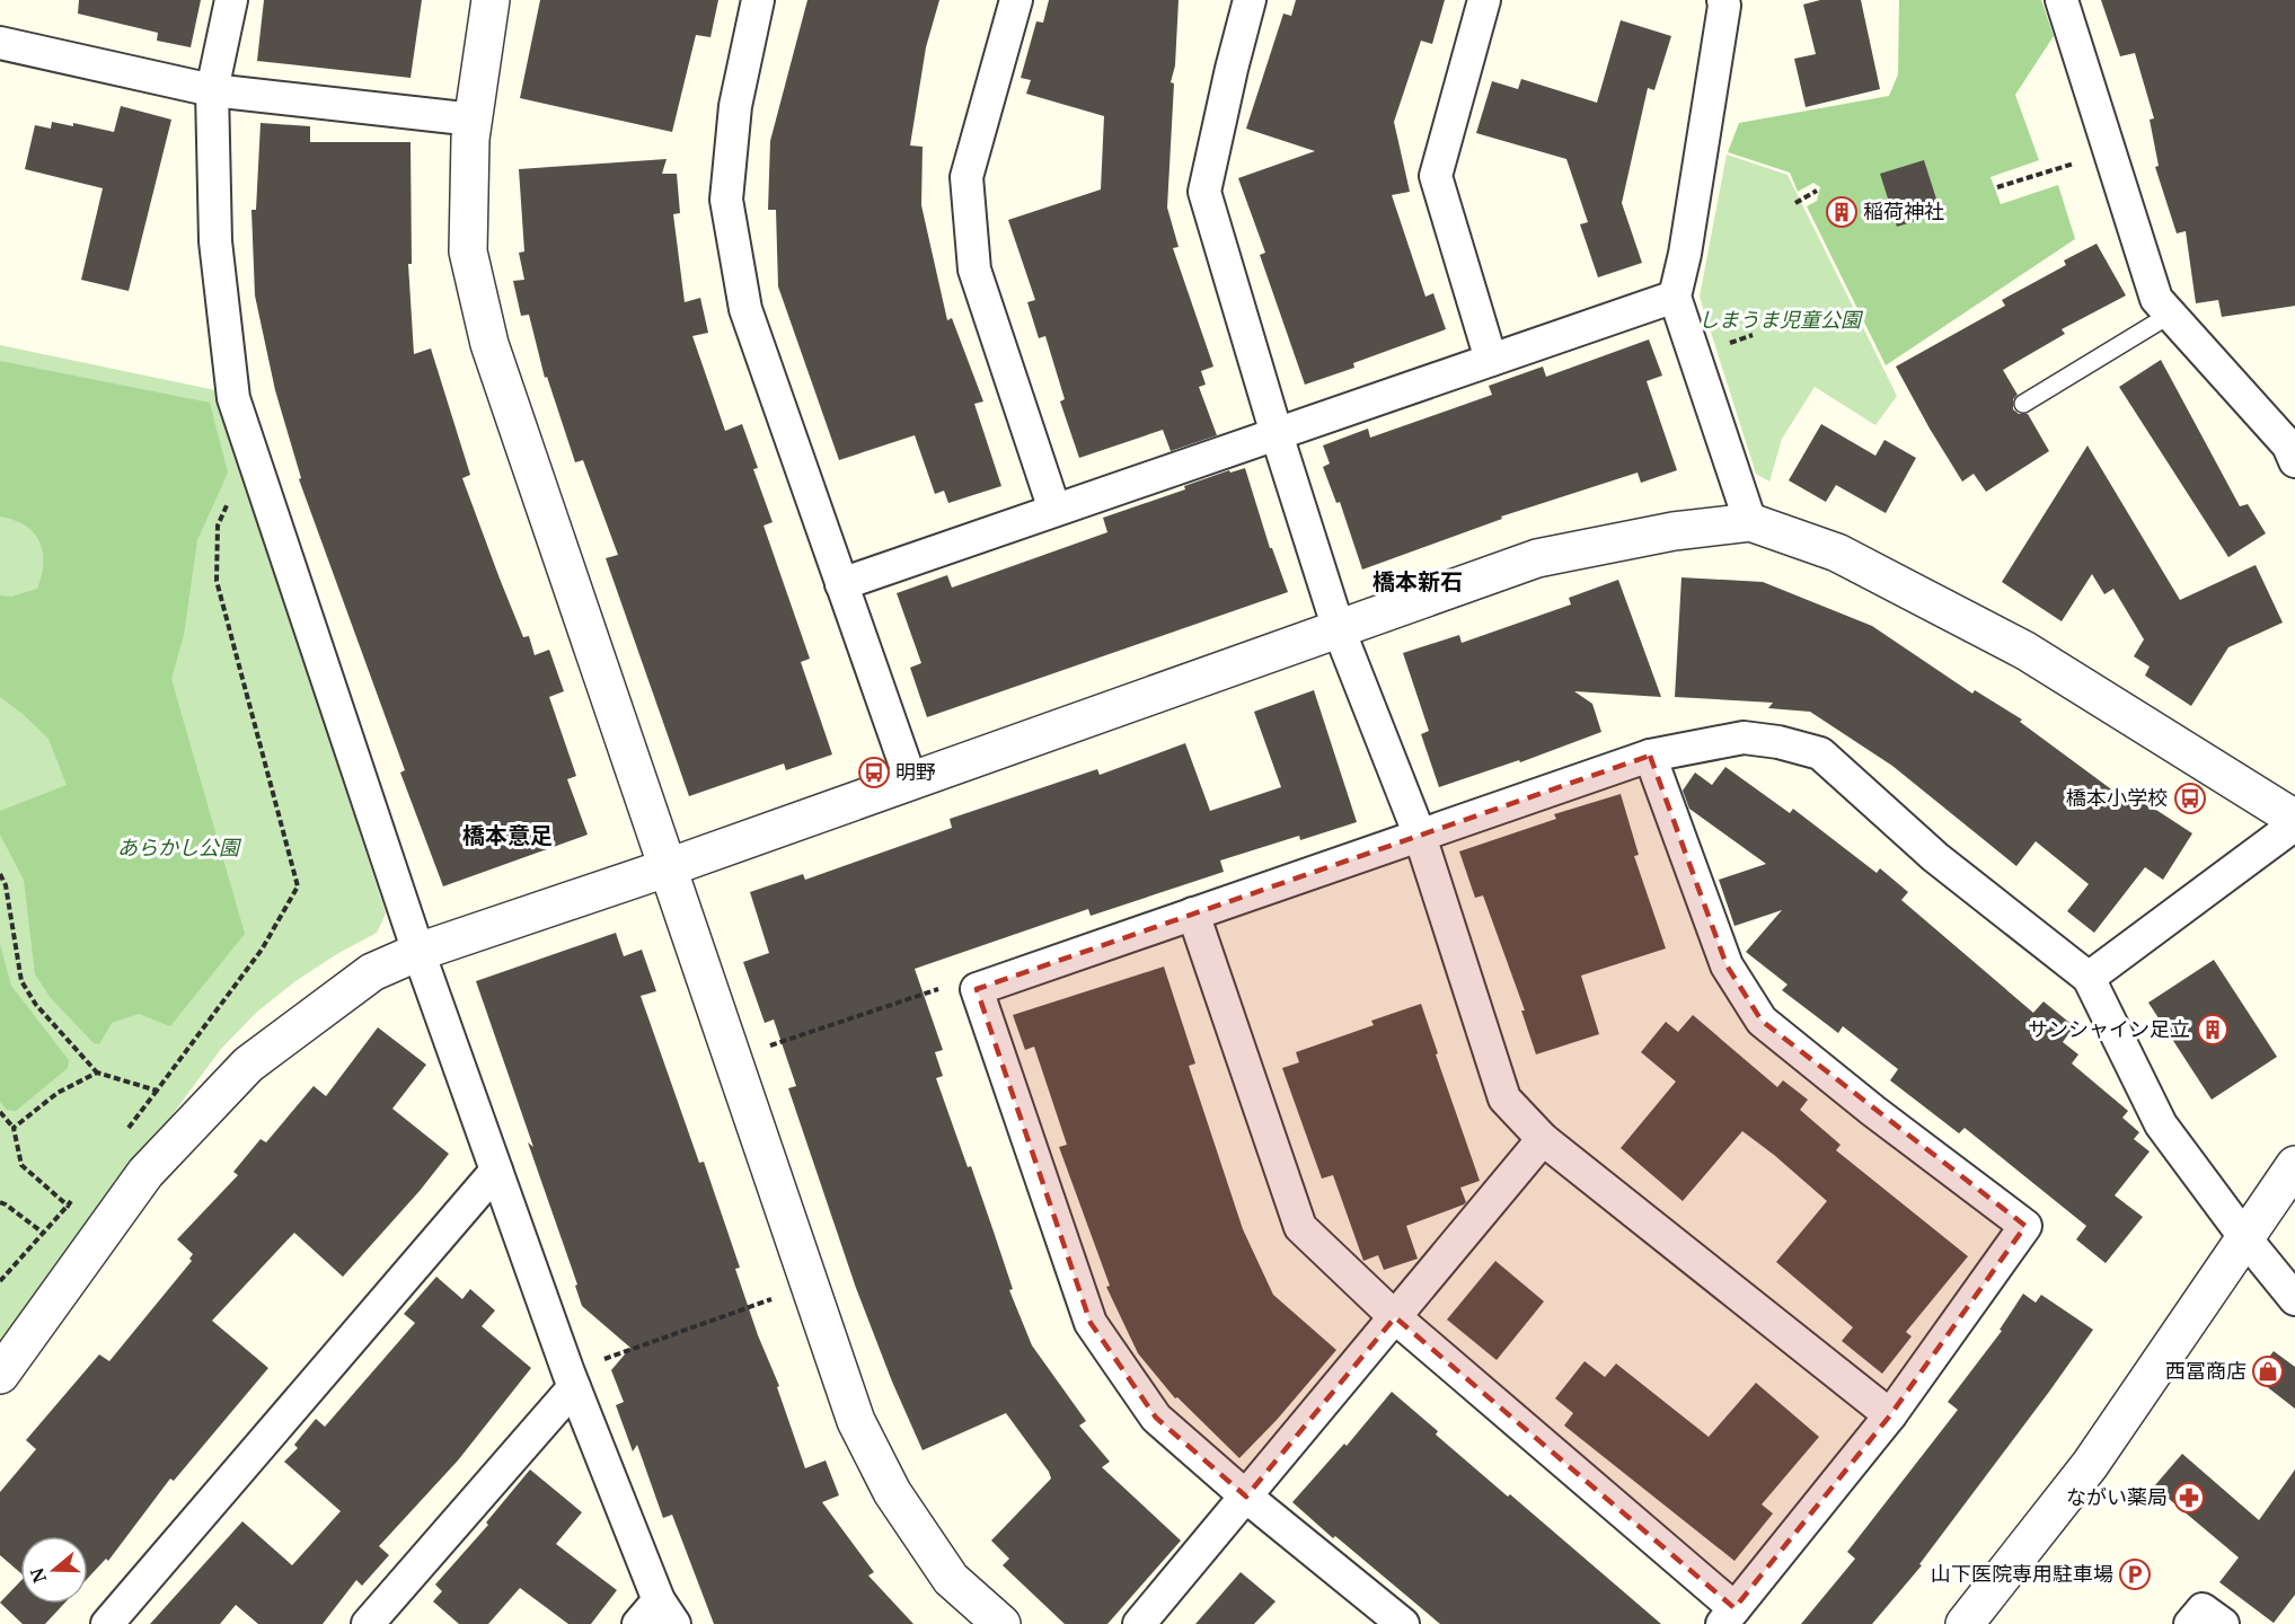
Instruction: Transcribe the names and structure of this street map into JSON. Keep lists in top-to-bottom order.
{
  "districts": ["橋本新石", "橋本意足"],
  "parks": ["しまうま児童公園", "あらかし公園"],
  "places": {
    "building": ["稲荷神社", "サンシャイン足立"],
    "bus stop": ["明野", "橋本小学校"],
    "shop": ["西冨商店"],
    "pharmacy": ["ながい薬局"],
    "parking": ["山下医院専用駐車場"]
  },
  "north": "left"
}
